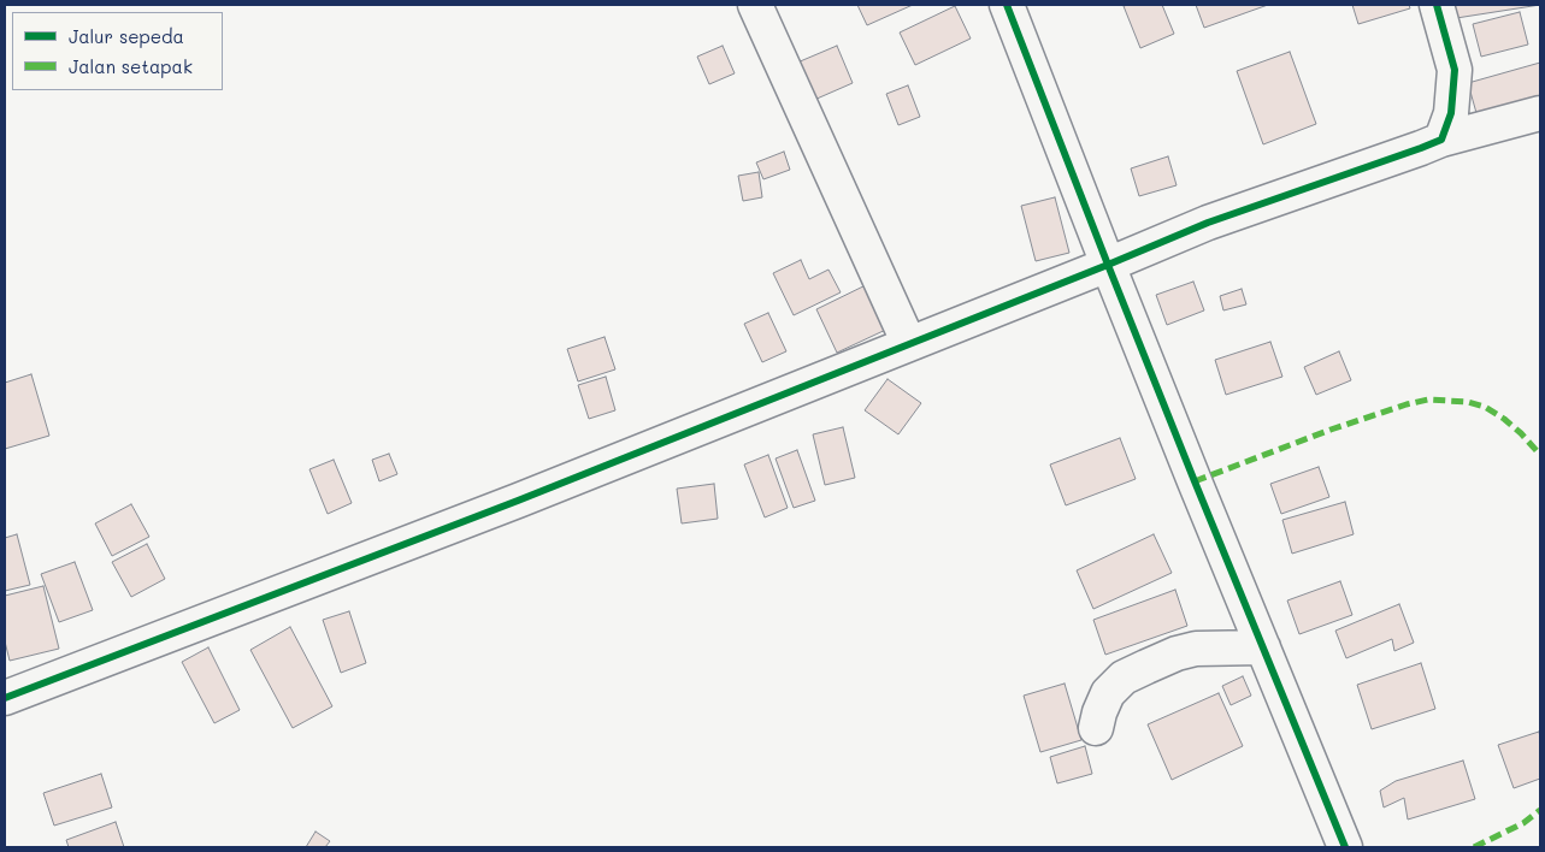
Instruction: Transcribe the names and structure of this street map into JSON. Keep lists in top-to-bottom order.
{
  "legend": ["Jalur sepeda", "Jalan setapak"]
}
